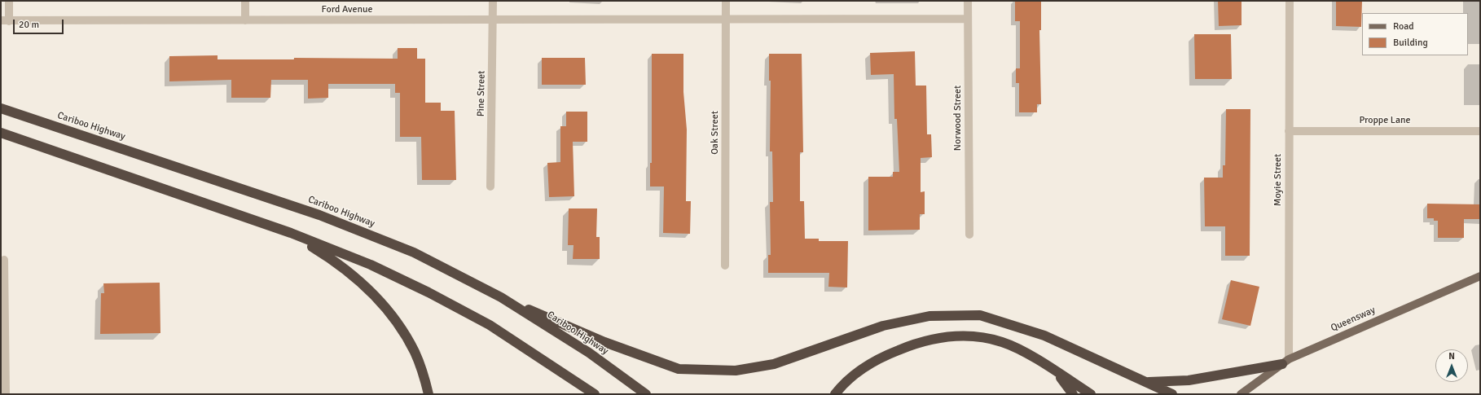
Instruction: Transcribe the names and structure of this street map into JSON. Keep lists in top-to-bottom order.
{
  "streets": {
    "highway": ["Cariboo Highway"],
    "main road": ["Queensway"],
    "street": [
      "Ford Avenue",
      "Pine Street",
      "Norwood Street",
      "Proppe Lane",
      "Oak Street",
      "Moyie Street"
    ]
  },
  "crossings": [
    ["Ford Avenue", "Pine Street"],
    ["Ford Avenue", "Norwood Street"],
    ["Ford Avenue", "Oak Street"],
    ["Proppe Lane", "Moyie Street"],
    ["Moyie Street", "Queensway"]
  ],
  "legend": ["Road", "Building"],
  "scale_bar": "20 m",
  "north": "top"
}
